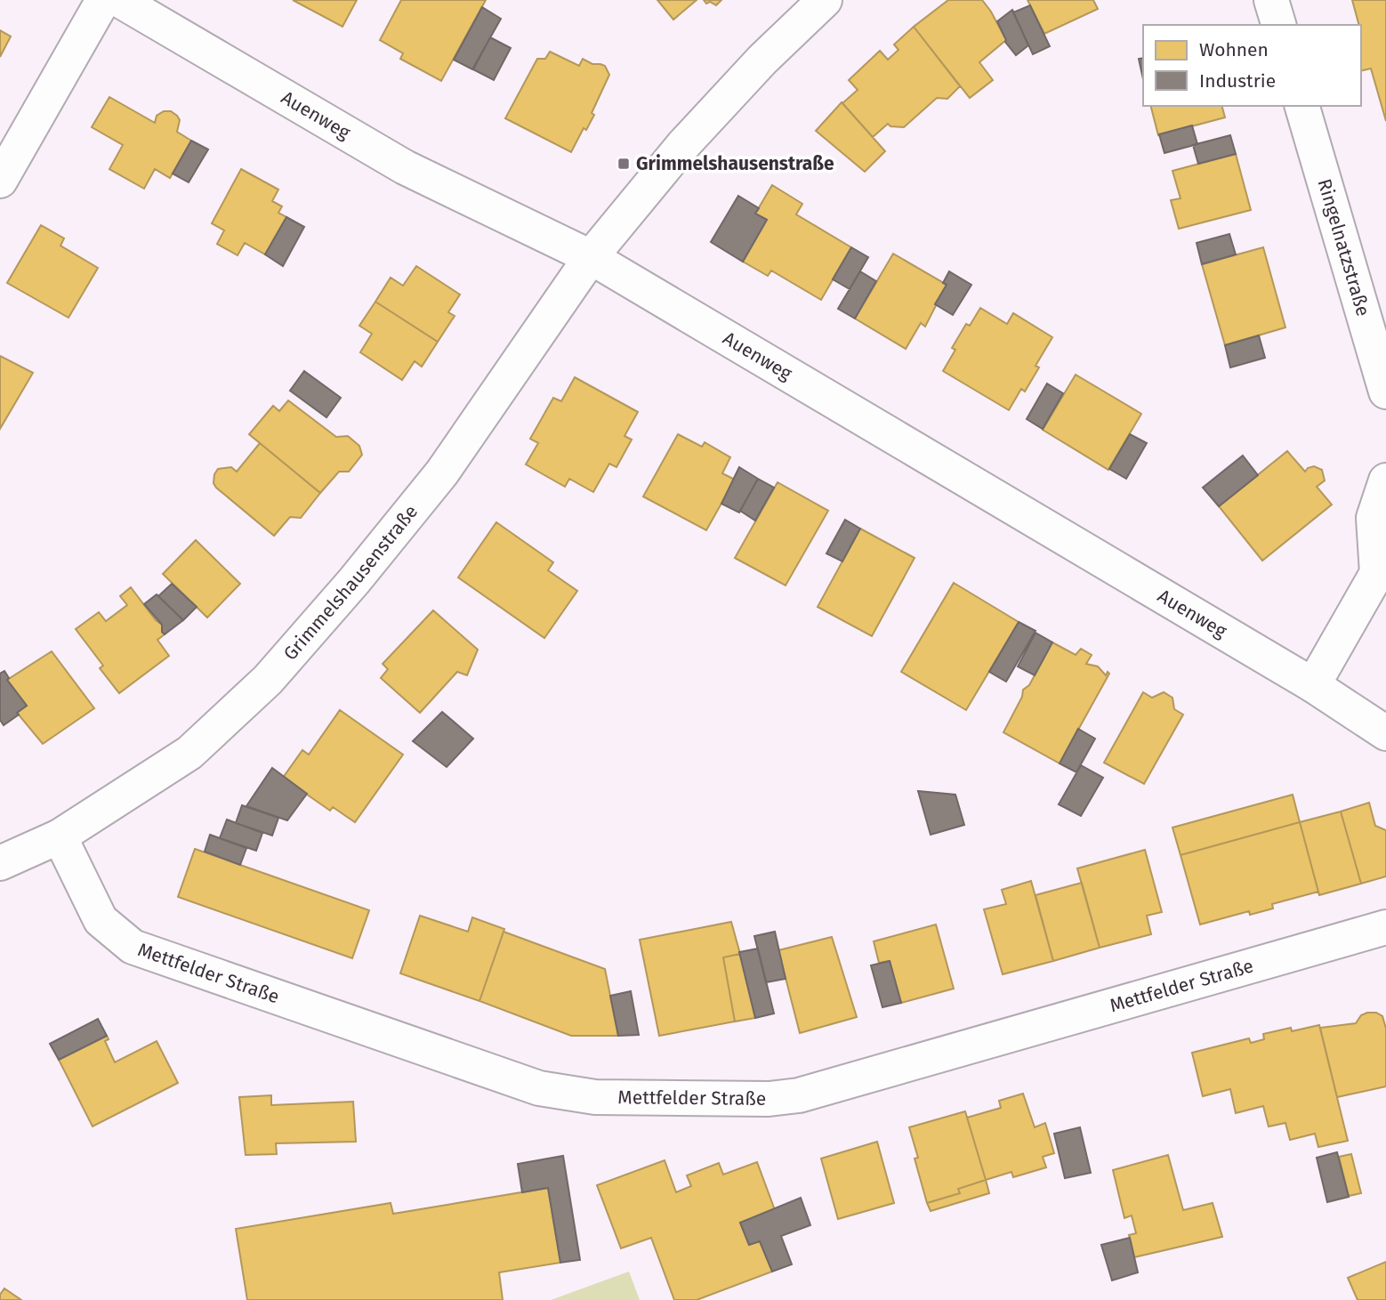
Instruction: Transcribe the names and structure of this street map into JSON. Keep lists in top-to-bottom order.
{
  "streets": {
    "street": [
      "Auenweg",
      "Ringelnatzstraße",
      "Grimmelshausenstraße",
      "Mettfelder Straße"
    ]
  },
  "crossings": [
    ["Auenweg", "Grimmelshausenstraße"],
    ["Grimmelshausenstraße", "Mettfelder Straße"]
  ],
  "places": {
    "transit": ["Grimmelshausenstraße"]
  },
  "legend": ["Wohnen", "Industrie"]
}
